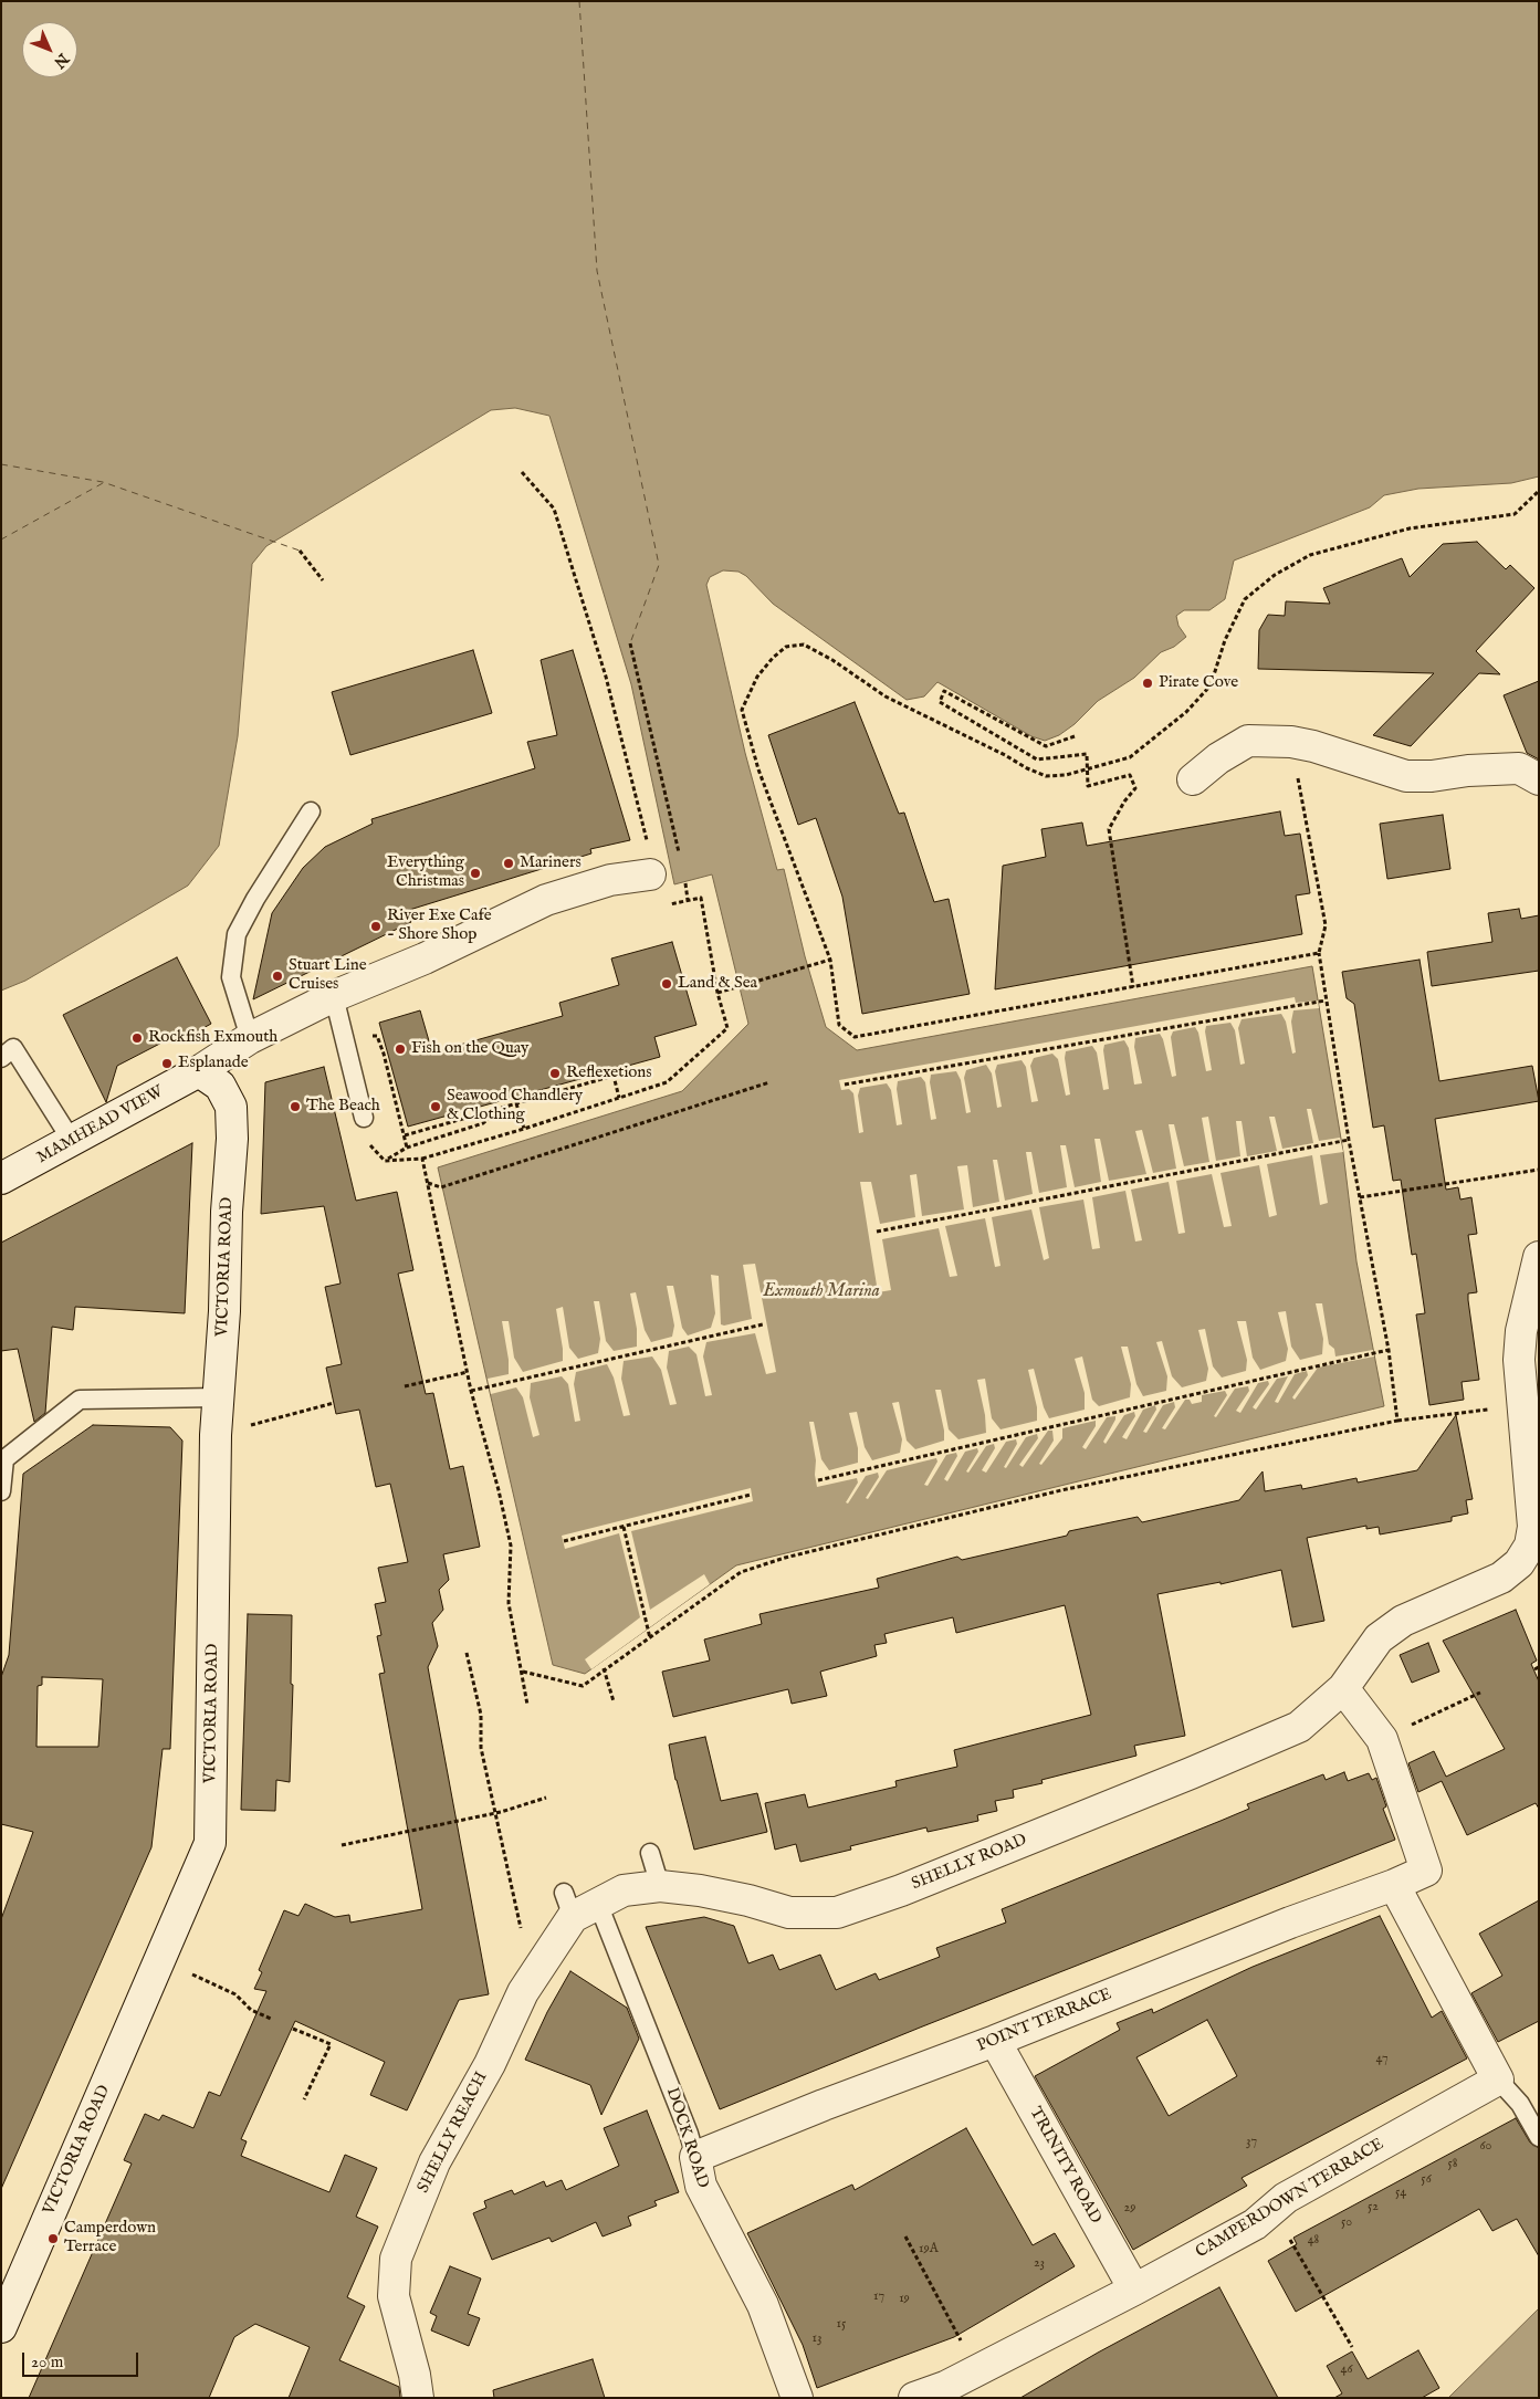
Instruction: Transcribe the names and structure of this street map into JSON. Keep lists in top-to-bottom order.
{
  "streets": {
    "street": [
      "MAMHEAD VIEW",
      "VICTORIA ROAD",
      "SHELLY ROAD",
      "POINT TERRACE",
      "SHELLY REACH",
      "DOCK ROAD",
      "TRINITY ROAD",
      "CAMPERDOWN TERRACE"
    ]
  },
  "crossings": [
    ["MAMHEAD VIEW", "VICTORIA ROAD"],
    ["SHELLY ROAD", "SHELLY REACH"],
    ["SHELLY ROAD", "DOCK ROAD"],
    ["POINT TERRACE", "DOCK ROAD"],
    ["POINT TERRACE", "TRINITY ROAD"],
    ["SHELLY REACH", "DOCK ROAD"],
    ["TRINITY ROAD", "CAMPERDOWN TERRACE"]
  ],
  "water": ["Exmouth Marina"],
  "places": [
    "Pirate Cove",
    "Mariners",
    "Everything Christmas",
    "River Exe Cafe - Shore Shop",
    "Stuart Line Cruises",
    "Land & Sea",
    "Rockfish Exmouth",
    "Fish on the Quay",
    "Esplanade",
    "Reflexetions",
    "The Beach",
    "Seawood Chandlery & Clothing",
    "Camperdown Terrace"
  ],
  "house_numbers": [
    "47",
    "37",
    "60",
    "58",
    "56",
    "54",
    "52",
    "29",
    "50",
    "48",
    "19A",
    "23",
    "17",
    "19",
    "15",
    "13",
    "46"
  ],
  "scale_bar": "20 m",
  "north": "bottom right"
}
